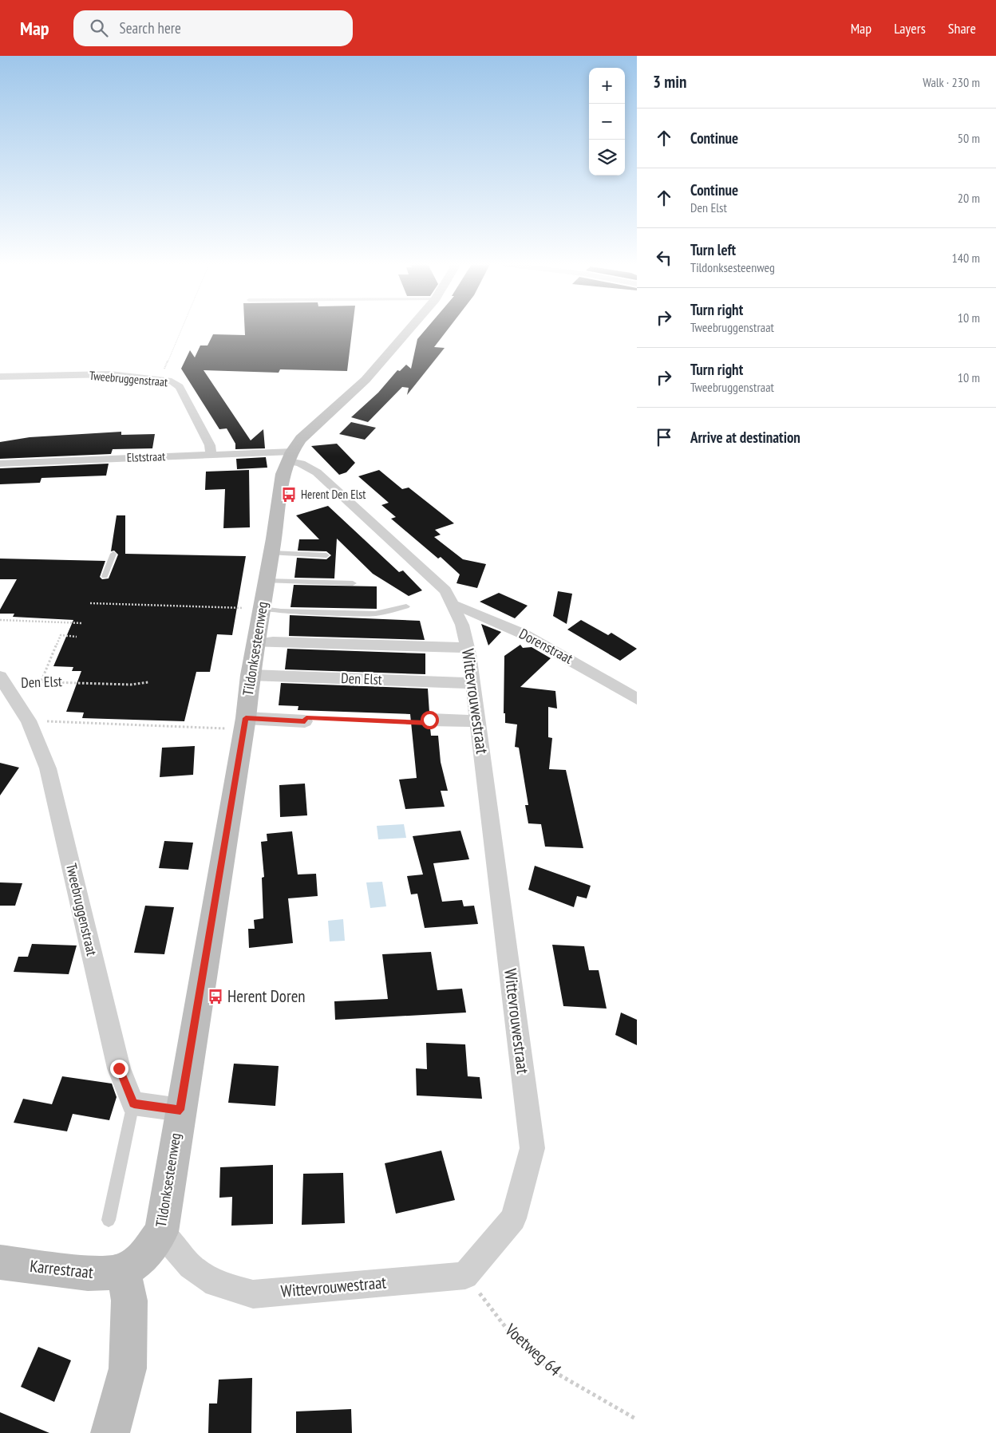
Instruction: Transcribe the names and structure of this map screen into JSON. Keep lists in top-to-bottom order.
{
  "streets": {
    "street": [
      "Tweebruggenstraat",
      "Elststraat",
      "Dorenstraat",
      "Tildonksesteenweg",
      "Den Elst",
      "Wittevrouwestraat",
      "Karrestraat"
    ],
    "path": ["Voetweg 64"]
  },
  "crossings": [
    ["Tweebruggenstraat", "Elststraat"],
    ["Tweebruggenstraat", "Den Elst"],
    ["Elststraat", "Tildonksesteenweg"],
    ["Elststraat", "Wittevrouwestraat"],
    ["Dorenstraat", "Wittevrouwestraat"],
    ["Tildonksesteenweg", "Den Elst"],
    ["Tildonksesteenweg", "Wittevrouwestraat"],
    ["Tildonksesteenweg", "Karrestraat"],
    ["Den Elst", "Wittevrouwestraat"],
    ["Wittevrouwestraat", "Voetweg 64"]
  ],
  "places": {
    "bus stop": ["Herent Den Elst", "Herent Doren"]
  },
  "page": {
    "header": "Map",
    "search": "Search here",
    "nav": ["Map", "Layers", "Share"],
    "heading": ["3 min", "Walk · 230 m"],
    "map_buttons": ["+", "−"],
    "list": [
      ["Continue", "50 m"],
      ["Continue", "Den Elst", "20 m"],
      ["Turn left", "Tildonksesteenweg", "140 m"],
      ["Turn right", "Tweebruggenstraat", "10 m"],
      ["Turn right", "Tweebruggenstraat", "10 m"],
      "Arrive at destination"
    ]
  }
}
